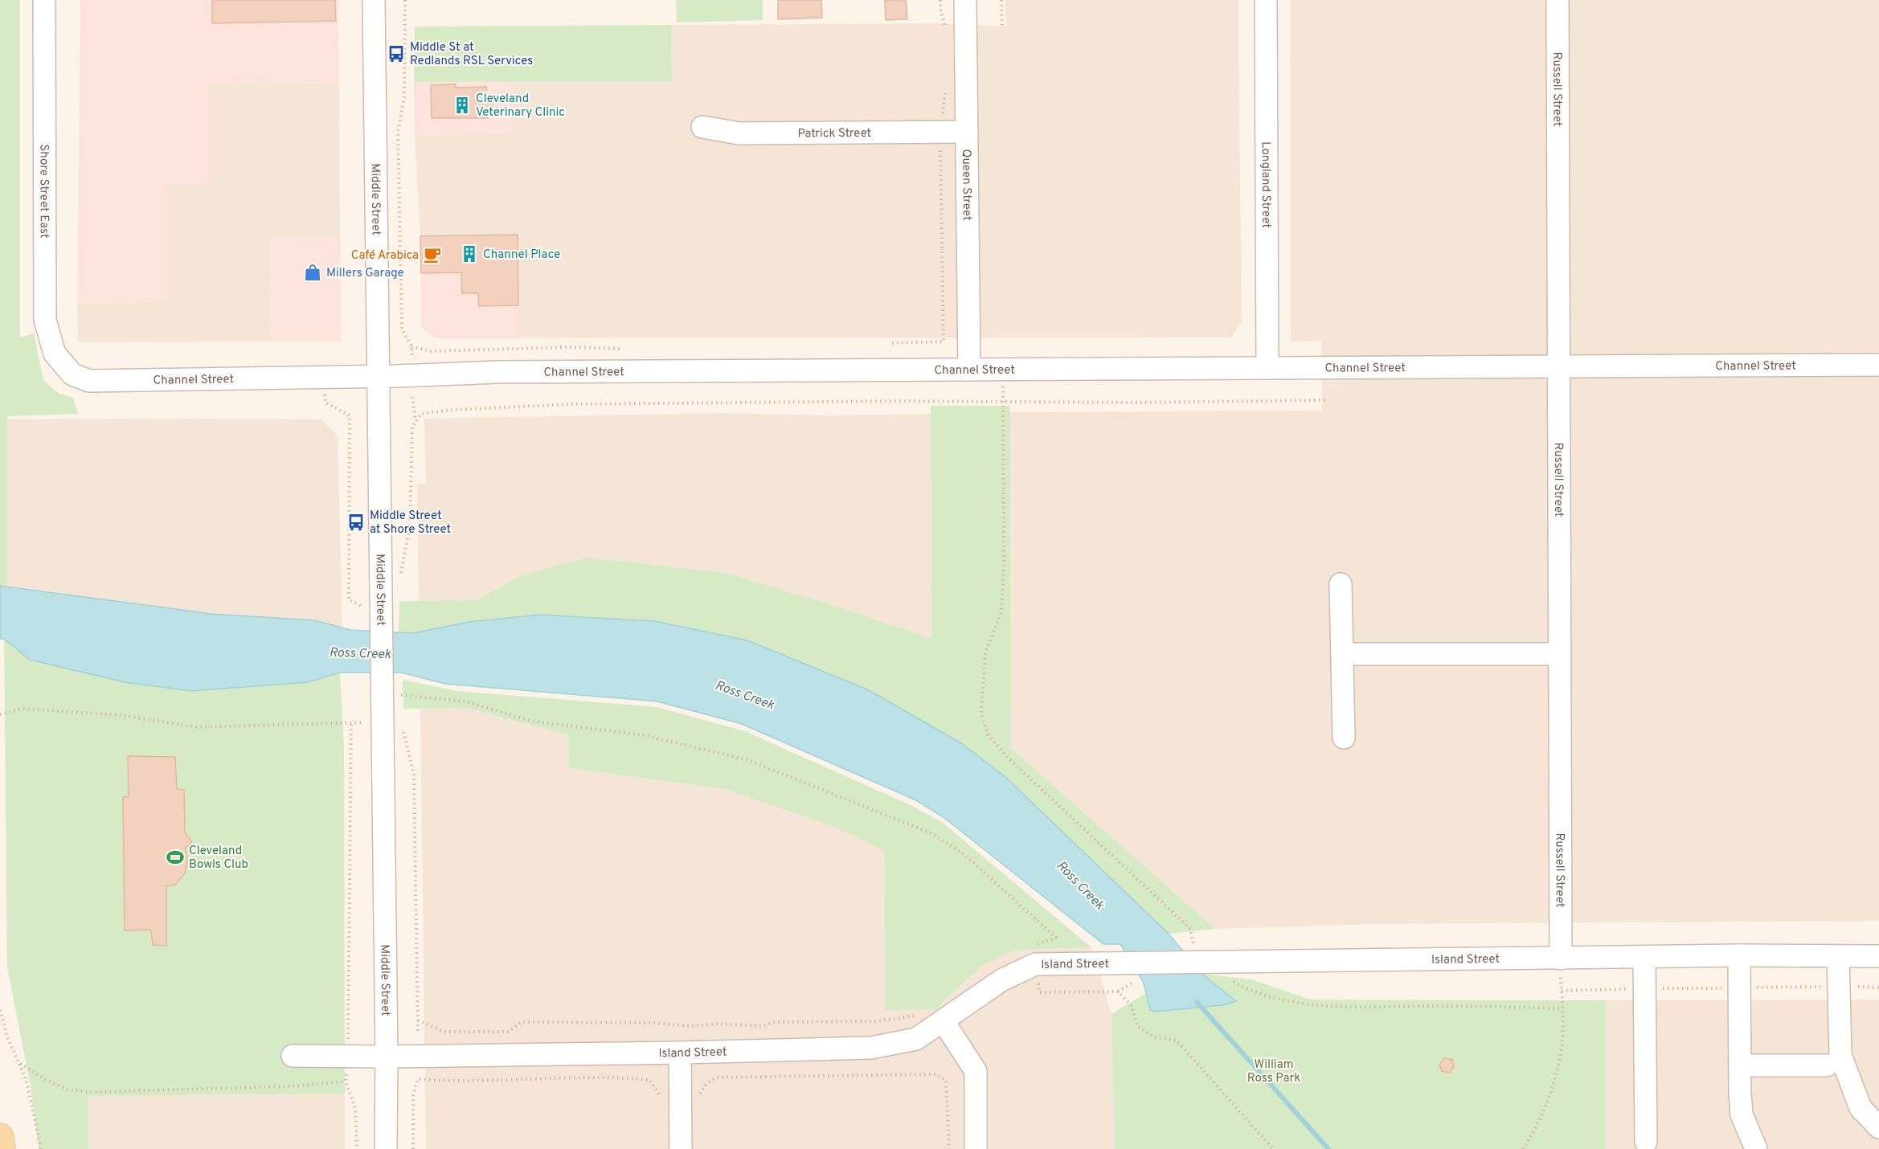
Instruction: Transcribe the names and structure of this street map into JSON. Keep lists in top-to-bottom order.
{
  "streets": {
    "street": [
      "Russell Street",
      "Patrick Street",
      "Longland Street",
      "Queen Street",
      "Shore Street East",
      "Middle Street",
      "Channel Street",
      "Island Street"
    ]
  },
  "crossings": [
    ["Russell Street", "Channel Street"],
    ["Russell Street", "Island Street"],
    ["Patrick Street", "Queen Street"],
    ["Longland Street", "Channel Street"],
    ["Queen Street", "Channel Street"],
    ["Shore Street East", "Channel Street"],
    ["Middle Street", "Channel Street"],
    ["Middle Street", "Island Street"]
  ],
  "water": ["Ross Creek"],
  "parks": ["William Ross Park"],
  "places": {
    "bus stop": ["Middle St at Redlands RSL Services", "Middle Street at Shore Street"],
    "building": ["Cleveland Veterinary Clinic", "Channel Place"],
    "cafe": ["Café Arabica"],
    "shop": ["Millers Garage"],
    "sports": ["Cleveland Bowls Club"]
  }
}
